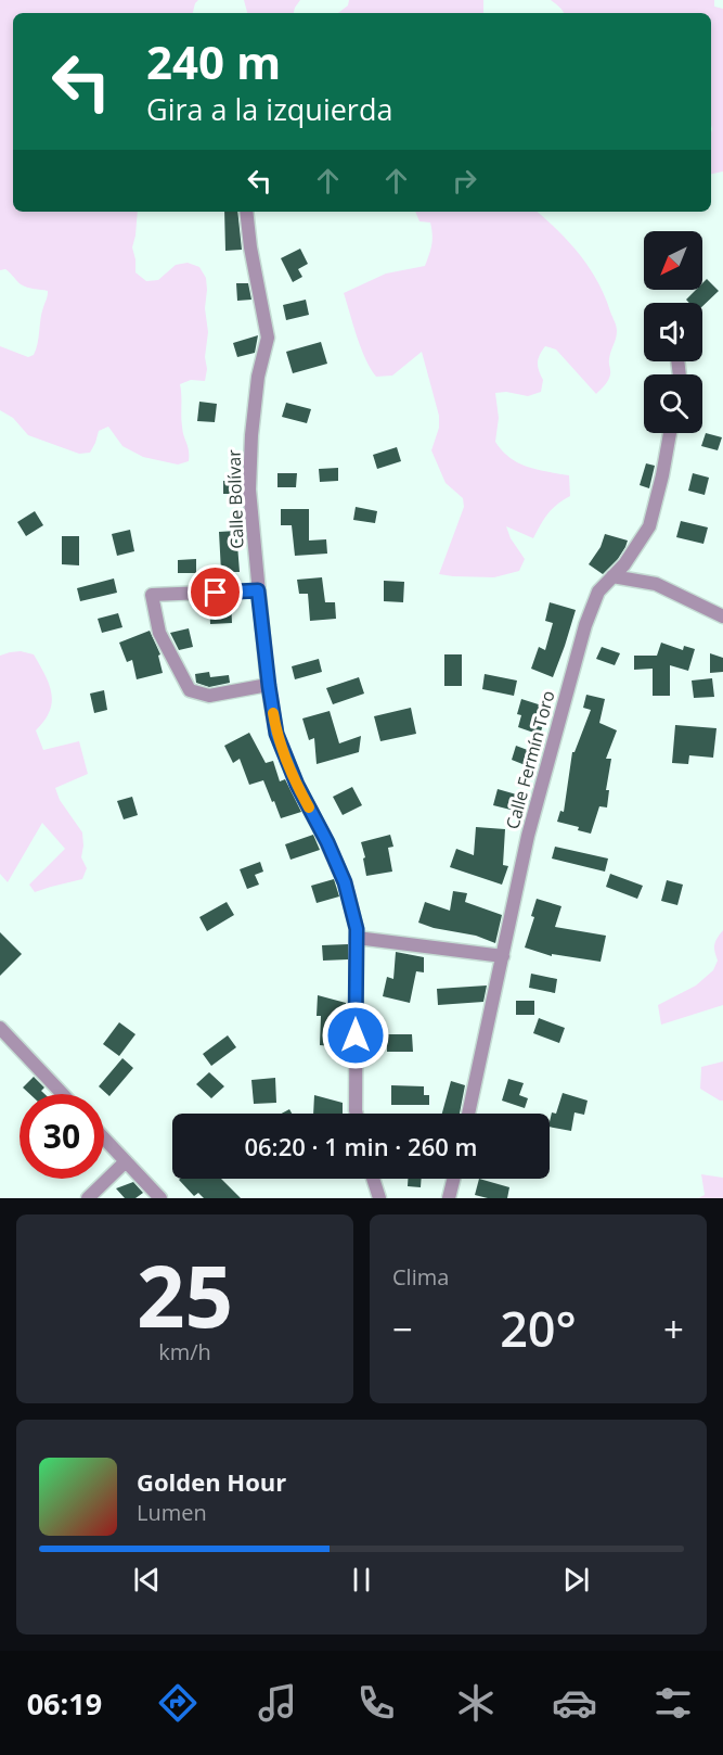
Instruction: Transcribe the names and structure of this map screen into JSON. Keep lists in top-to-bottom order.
{
  "streets": {
    "street": ["Calle Bolívar", "Calle Fermín Toro"]
  },
  "north": "bottom left",
  "page": {
    "turn": ["240 m", "Gira a la izquierda"],
    "limit": "30",
    "trip": "06:20 · 1 min · 260 m",
    "tile": [
      ["25", "km/h"],
      "Clima"
    ],
    "heat": ["−", "20°", "+"],
    "song": ["Golden Hour", "Lumen"],
    "tabs": "06:19"
  }
}
